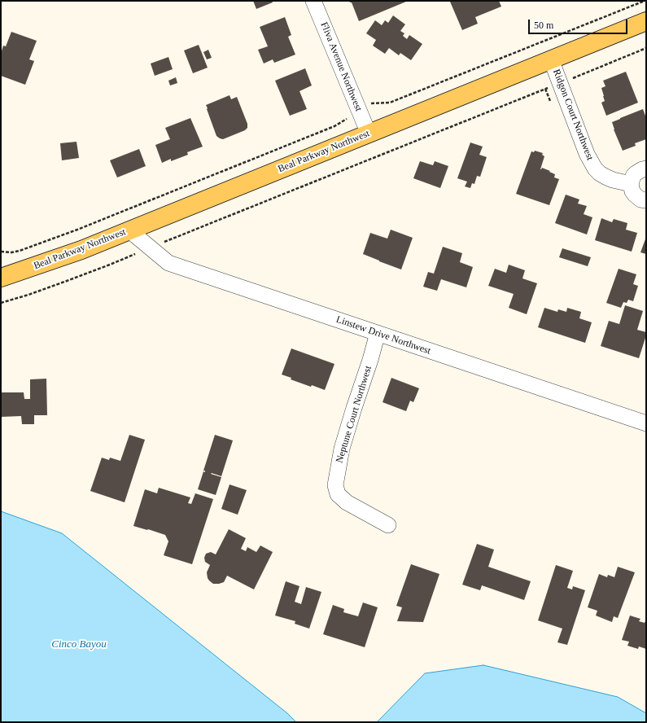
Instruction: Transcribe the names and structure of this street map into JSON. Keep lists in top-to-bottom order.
{
  "streets": {
    "main road": ["Beal Parkway Northwest"],
    "street": [
      "Fliva Avenue Northwest",
      "Ridgon Court Northwest",
      "Linstew Drive Northwest",
      "Neptune Court Northwest"
    ]
  },
  "crossings": [
    ["Fliva Avenue Northwest", "Beal Parkway Northwest"],
    ["Ridgon Court Northwest", "Beal Parkway Northwest"],
    ["Beal Parkway Northwest", "Linstew Drive Northwest"],
    ["Linstew Drive Northwest", "Neptune Court Northwest"]
  ],
  "water": ["Cinco Bayou"],
  "scale_bar": "50 m"
}
